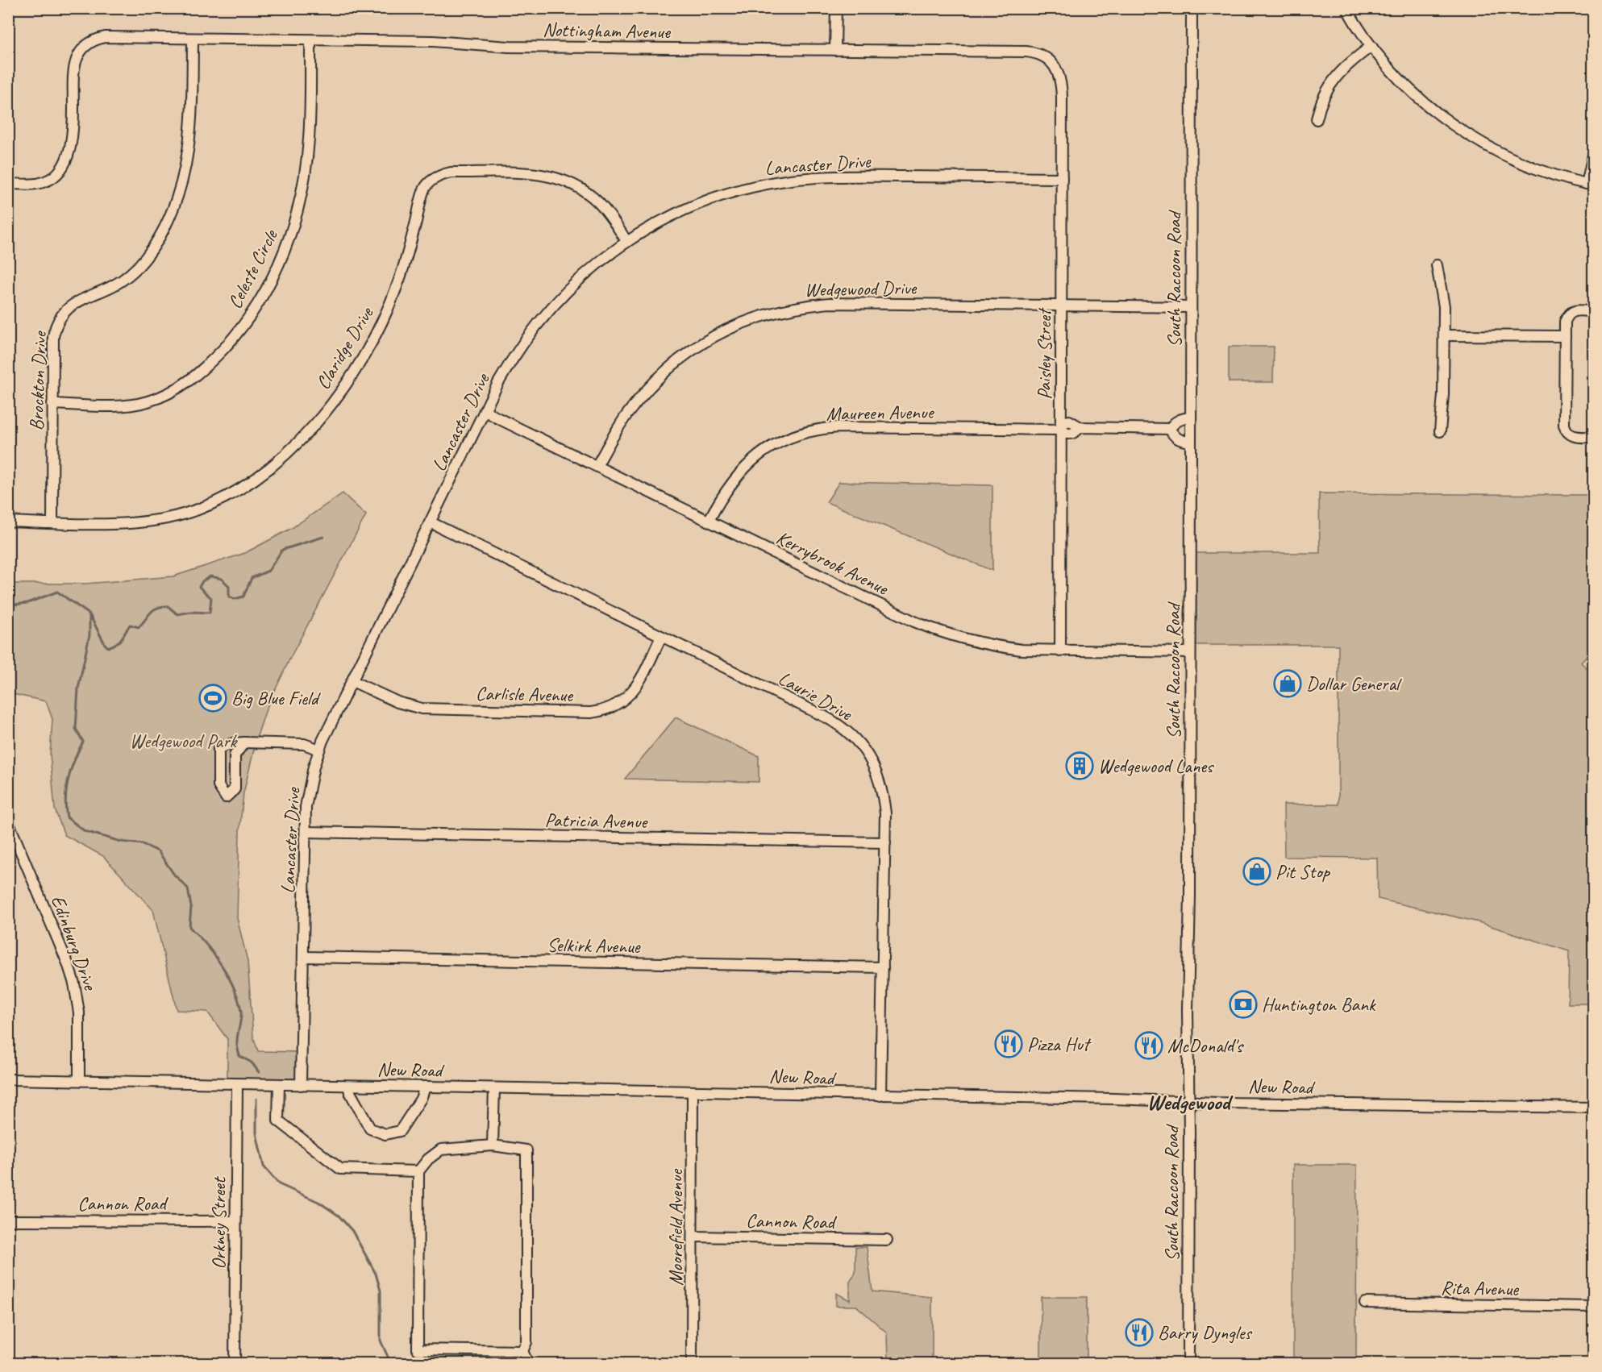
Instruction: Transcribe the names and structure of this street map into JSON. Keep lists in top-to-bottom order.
{
  "streets": {
    "street": [
      "Nottingham Avenue",
      "Lancaster Drive",
      "Celeste Circle",
      "South Raccoon Road",
      "Wedgewood Drive",
      "Claridge Drive",
      "Paisley Street",
      "Brockton Drive",
      "Maureen Avenue",
      "Kerrybrook Avenue",
      "Carlisle Avenue",
      "Laurie Drive",
      "Patricia Avenue",
      "Edinburg Drive",
      "Selkirk Avenue",
      "New Road",
      "Cannon Road",
      "Orkney Street",
      "Moorefield Avenue",
      "Rita Avenue"
    ]
  },
  "crossings": [
    ["Nottingham Avenue", "Celeste Circle"],
    ["Nottingham Avenue", "Paisley Street"],
    ["Nottingham Avenue", "Brockton Drive"],
    ["Lancaster Drive", "Claridge Drive"],
    ["Lancaster Drive", "Paisley Street"],
    ["Lancaster Drive", "Kerrybrook Avenue"],
    ["Lancaster Drive", "Carlisle Avenue"],
    ["Lancaster Drive", "Laurie Drive"],
    ["Lancaster Drive", "Patricia Avenue"],
    ["Lancaster Drive", "Selkirk Avenue"],
    ["Lancaster Drive", "New Road"],
    ["Celeste Circle", "Brockton Drive"],
    ["South Raccoon Road", "Wedgewood Drive"],
    ["South Raccoon Road", "Kerrybrook Avenue"],
    ["South Raccoon Road", "New Road"],
    ["Wedgewood Drive", "Paisley Street"],
    ["Wedgewood Drive", "Kerrybrook Avenue"],
    ["Claridge Drive", "Brockton Drive"],
    ["Paisley Street", "Maureen Avenue"],
    ["Paisley Street", "Kerrybrook Avenue"],
    ["Maureen Avenue", "Kerrybrook Avenue"],
    ["Carlisle Avenue", "Laurie Drive"],
    ["Laurie Drive", "Patricia Avenue"],
    ["Laurie Drive", "Selkirk Avenue"],
    ["Laurie Drive", "New Road"],
    ["Edinburg Drive", "New Road"],
    ["New Road", "Orkney Street"],
    ["New Road", "Moorefield Avenue"],
    ["Cannon Road", "Orkney Street"],
    ["Cannon Road", "Moorefield Avenue"]
  ],
  "districts": ["Wedgewood"],
  "parks": ["Wedgewood Park"],
  "places": {
    "shop": ["Dollar General", "Pit Stop"],
    "sports": ["Big Blue Field"],
    "building": ["Wedgewood Lanes"],
    "bank": ["Huntington Bank"],
    "restaurant": ["Pizza Hut", "McDonald's", "Barry Dyngles"]
  }
}
